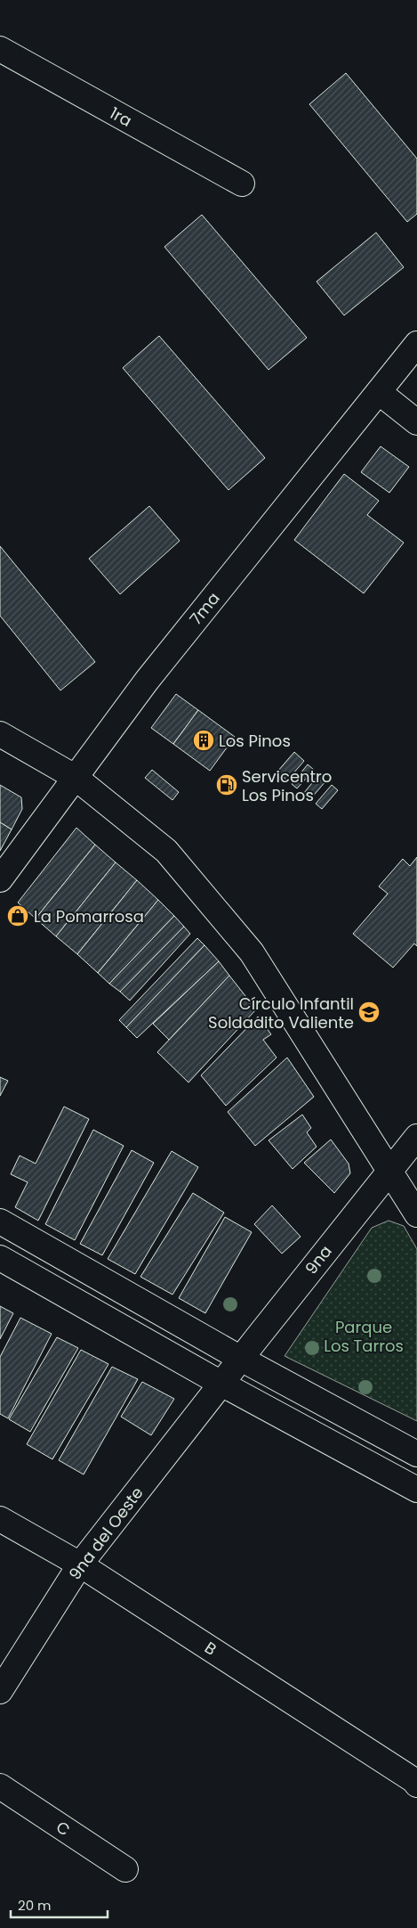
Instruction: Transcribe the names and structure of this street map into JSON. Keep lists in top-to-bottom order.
{
  "streets": {
    "street": [
      "1ra",
      "7ma",
      "9na",
      "9na del Oeste",
      "B",
      "C"
    ]
  },
  "crossings": [
    ["9na", "9na del Oeste"],
    ["9na del Oeste", "B"]
  ],
  "parks": ["Parque Los Tarros"],
  "places": {
    "building": ["Los Pinos"],
    "fuel station": ["Servicentro Los Pinos"],
    "shop": ["La Pomarrosa"],
    "school or university": ["Círculo Infantil Soldadito Valiente"]
  },
  "scale_bar": "20 m"
}
